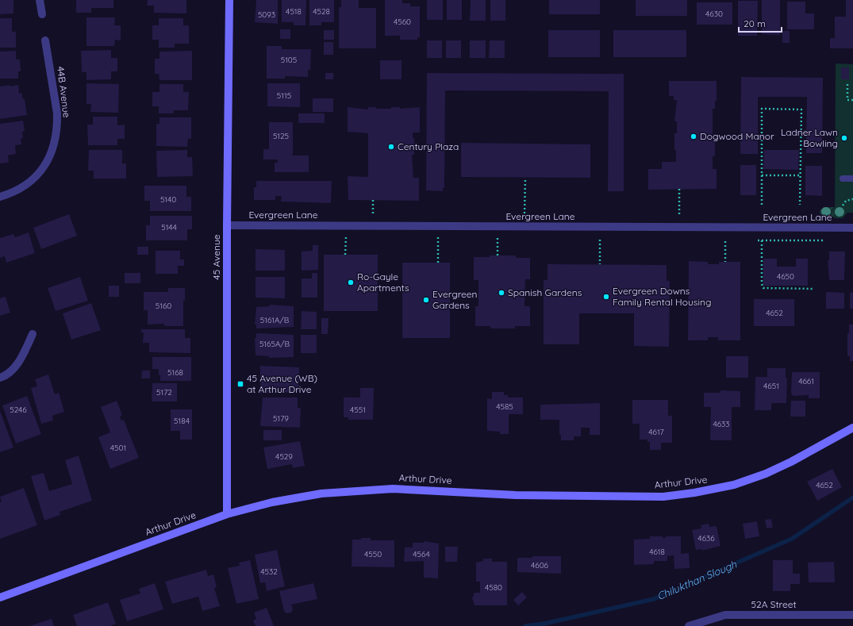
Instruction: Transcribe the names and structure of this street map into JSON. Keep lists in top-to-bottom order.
{
  "streets": {
    "main road": ["45 Avenue", "Arthur Drive"],
    "street": ["44B Avenue", "Evergreen Lane", "52A Street"]
  },
  "crossings": [
    ["Evergreen Lane", "45 Avenue"],
    ["45 Avenue", "Arthur Drive"]
  ],
  "water": ["Chilukthan Slough"],
  "places": {
    "other": [
      "Dogwood Manor",
      "Ladner Lawn Bowling",
      "Century Plaza",
      "Ro-Gayle Apartments",
      "Spanish Gardens",
      "Evergreen Downs Family Rental Housing",
      "Evergreen Gardens"
    ],
    "transit": ["45 Avenue (WB) at Arthur Drive"]
  },
  "house_numbers": [
    "4518",
    "4528",
    "4630",
    "5093",
    "4560",
    "5105",
    "5115",
    "5125",
    "5140",
    "5144",
    "4650",
    "5160",
    "4652",
    "5161A/B",
    "5165A/B",
    "5168",
    "4661",
    "4651",
    "5172",
    "4585",
    "5246",
    "4551",
    "5179",
    "5184",
    "4633",
    "4617",
    "4501",
    "4529",
    "4652",
    "4636",
    "4618",
    "4550",
    "4564",
    "4606",
    "4532",
    "4580"
  ],
  "scale_bar": "20 m"
}
